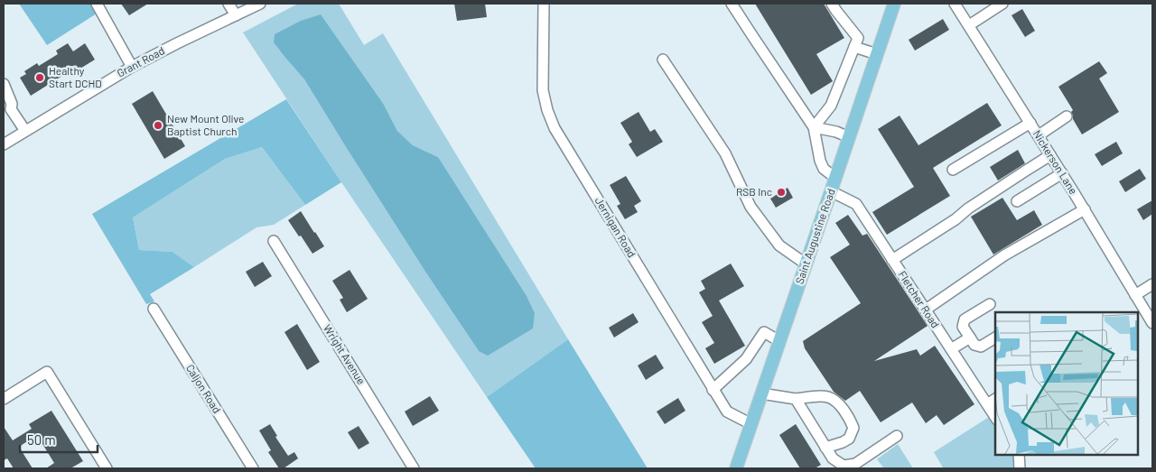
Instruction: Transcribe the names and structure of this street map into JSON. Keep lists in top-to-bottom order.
{
  "streets": {
    "main road": ["Saint Augustine Road"],
    "street": [
      "Grant Road",
      "Nickerson Lane",
      "Jernigan Road",
      "Fletcher Road",
      "Wright Avenue",
      "Caljon Road"
    ]
  },
  "crossings": [
    ["Jernigan Road", "Saint Augustine Road"],
    ["Saint Augustine Road", "Fletcher Road"]
  ],
  "places": ["Healthy Start DCHD", "New Mount Olive Baptist Church", "RSB Inc"],
  "scale_bar": "50 m"
}
